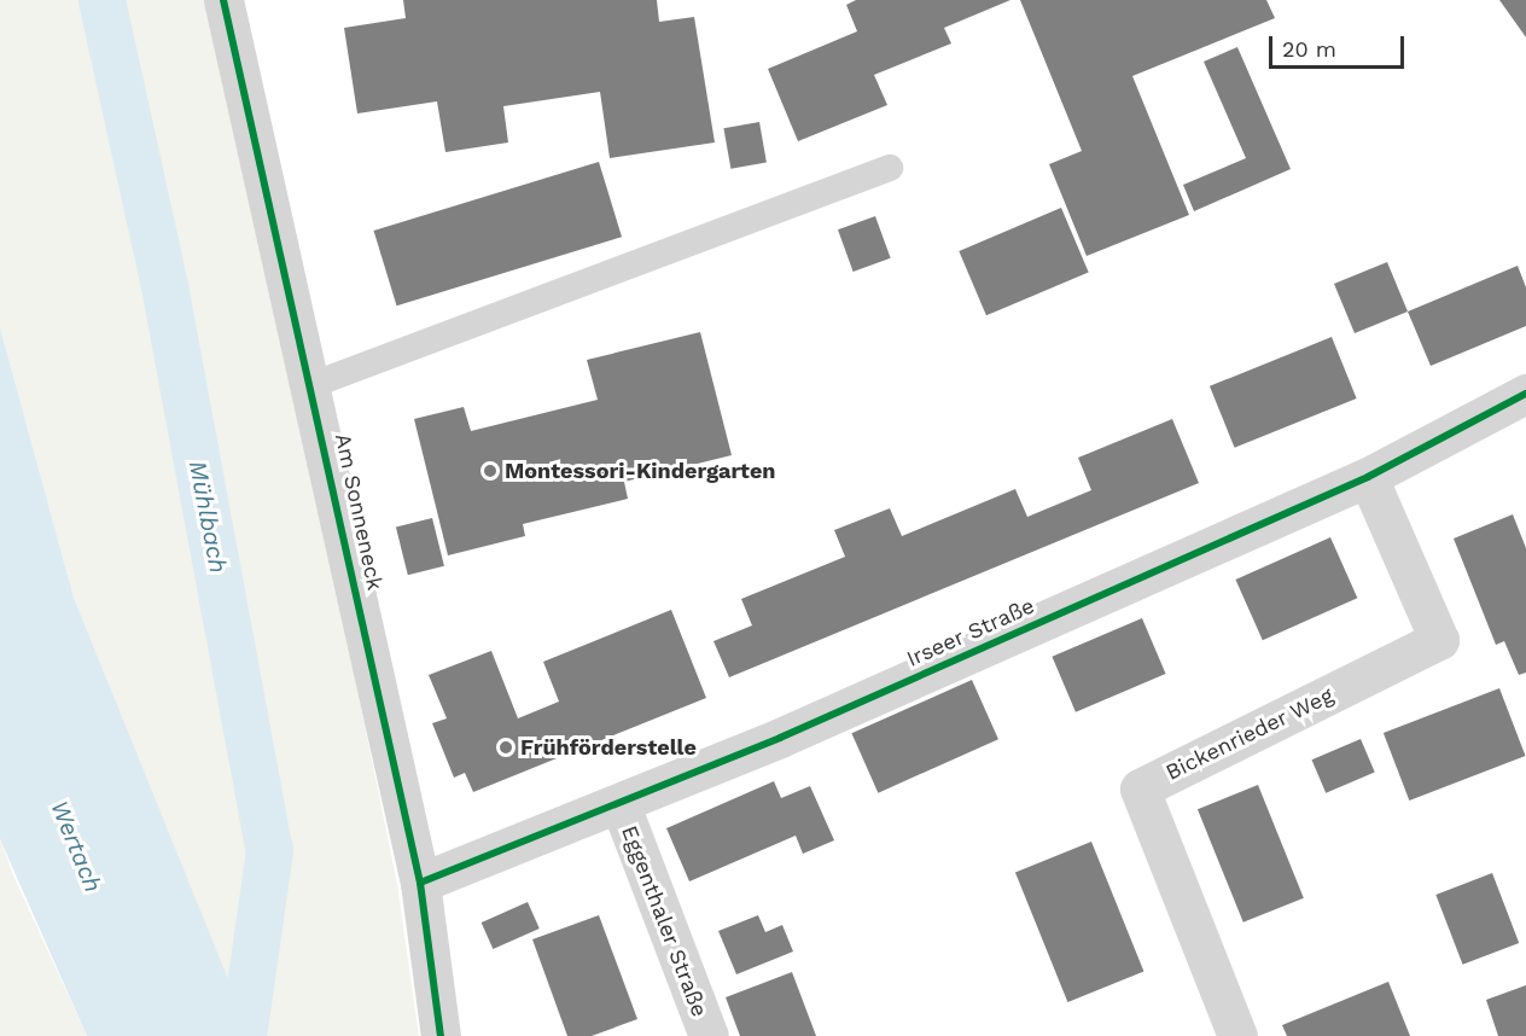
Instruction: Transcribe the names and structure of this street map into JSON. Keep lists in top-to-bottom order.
{
  "streets": {
    "street": [
      "Am Sonneneck",
      "Irseer Straße",
      "Bickenrieder Weg",
      "Eggenthaler Straße"
    ]
  },
  "crossings": [
    ["Am Sonneneck", "Irseer Straße"],
    ["Irseer Straße", "Bickenrieder Weg"],
    ["Irseer Straße", "Eggenthaler Straße"]
  ],
  "water": ["Mühlbach", "Wertach"],
  "places": ["Montessori-Kindergarten", "Frühförderstelle"],
  "scale_bar": "20 m"
}
